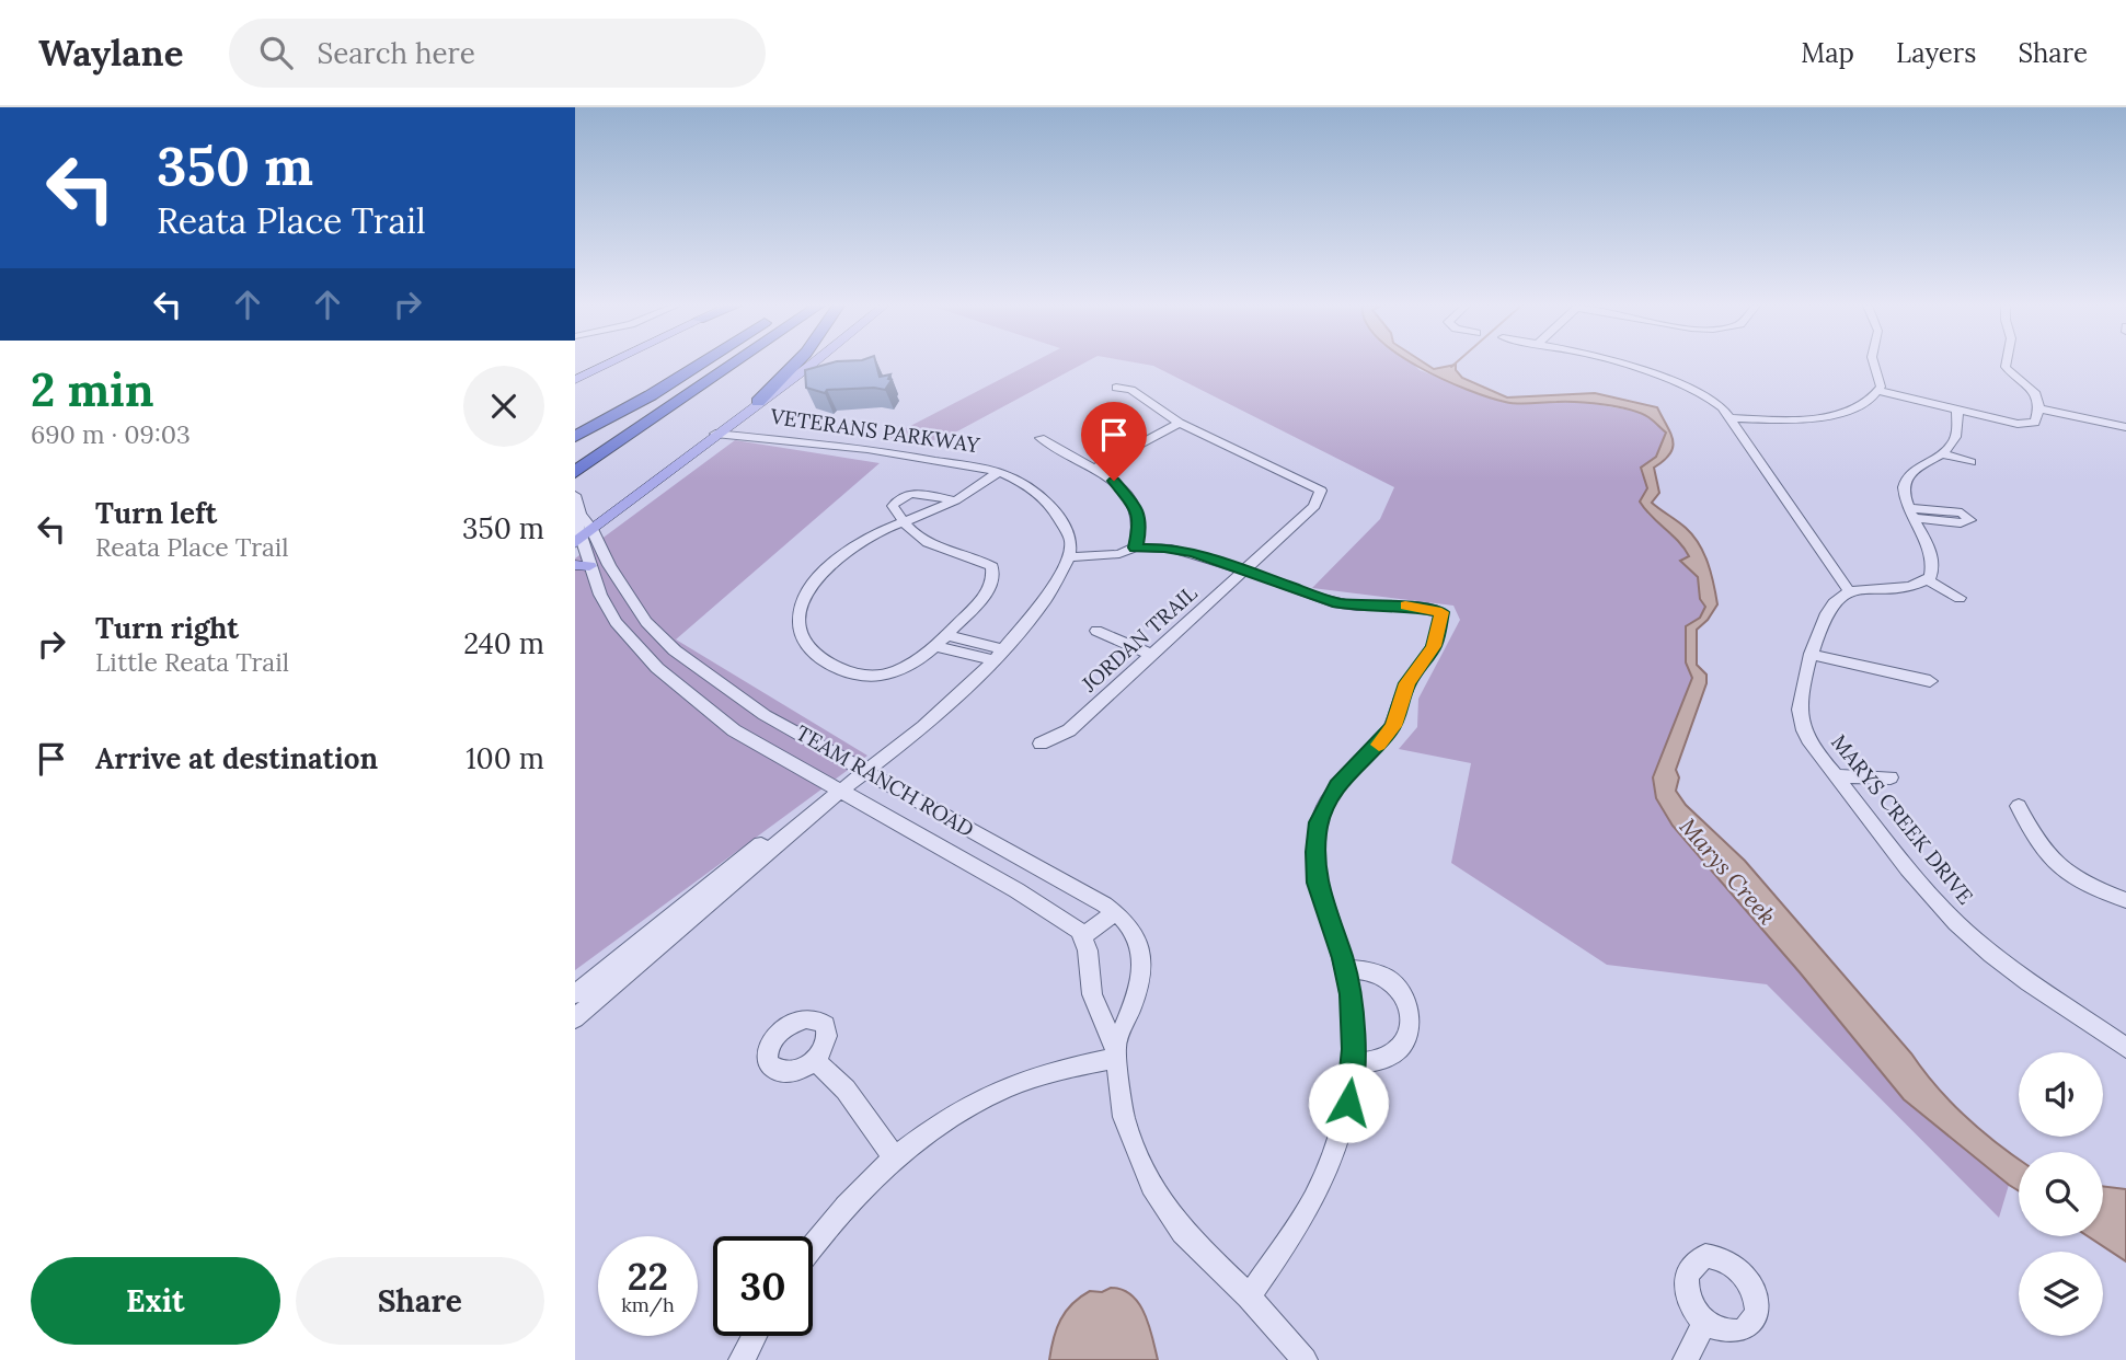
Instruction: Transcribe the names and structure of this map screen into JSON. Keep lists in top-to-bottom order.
{
  "streets": {
    "street": [
      "VETERANS PARKWAY",
      "JORDAN TRAIL",
      "TEAM RANCH ROAD",
      "MARYS CREEK DRIVE"
    ]
  },
  "water": ["Marys Creek"],
  "page": {
    "header": "Waylane",
    "search": "Search here",
    "nav": ["Map", "Layers", "Share"],
    "turn": ["350 m", "Reata Place Trail"],
    "heading": ["2 min", "690 m · 09:03"],
    "list": [
      {
        "name": "Turn left",
        "note": "Reata Place Trail",
        "value": "350 m"
      },
      {
        "name": "Turn right",
        "note": "Little Reata Trail",
        "value": "240 m"
      },
      {
        "name": "Arrive at destination",
        "value": "100 m"
      }
    ],
    "speed": "22 km/h",
    "limit": "30",
    "buttons": ["Exit", "Share"]
  }
}
